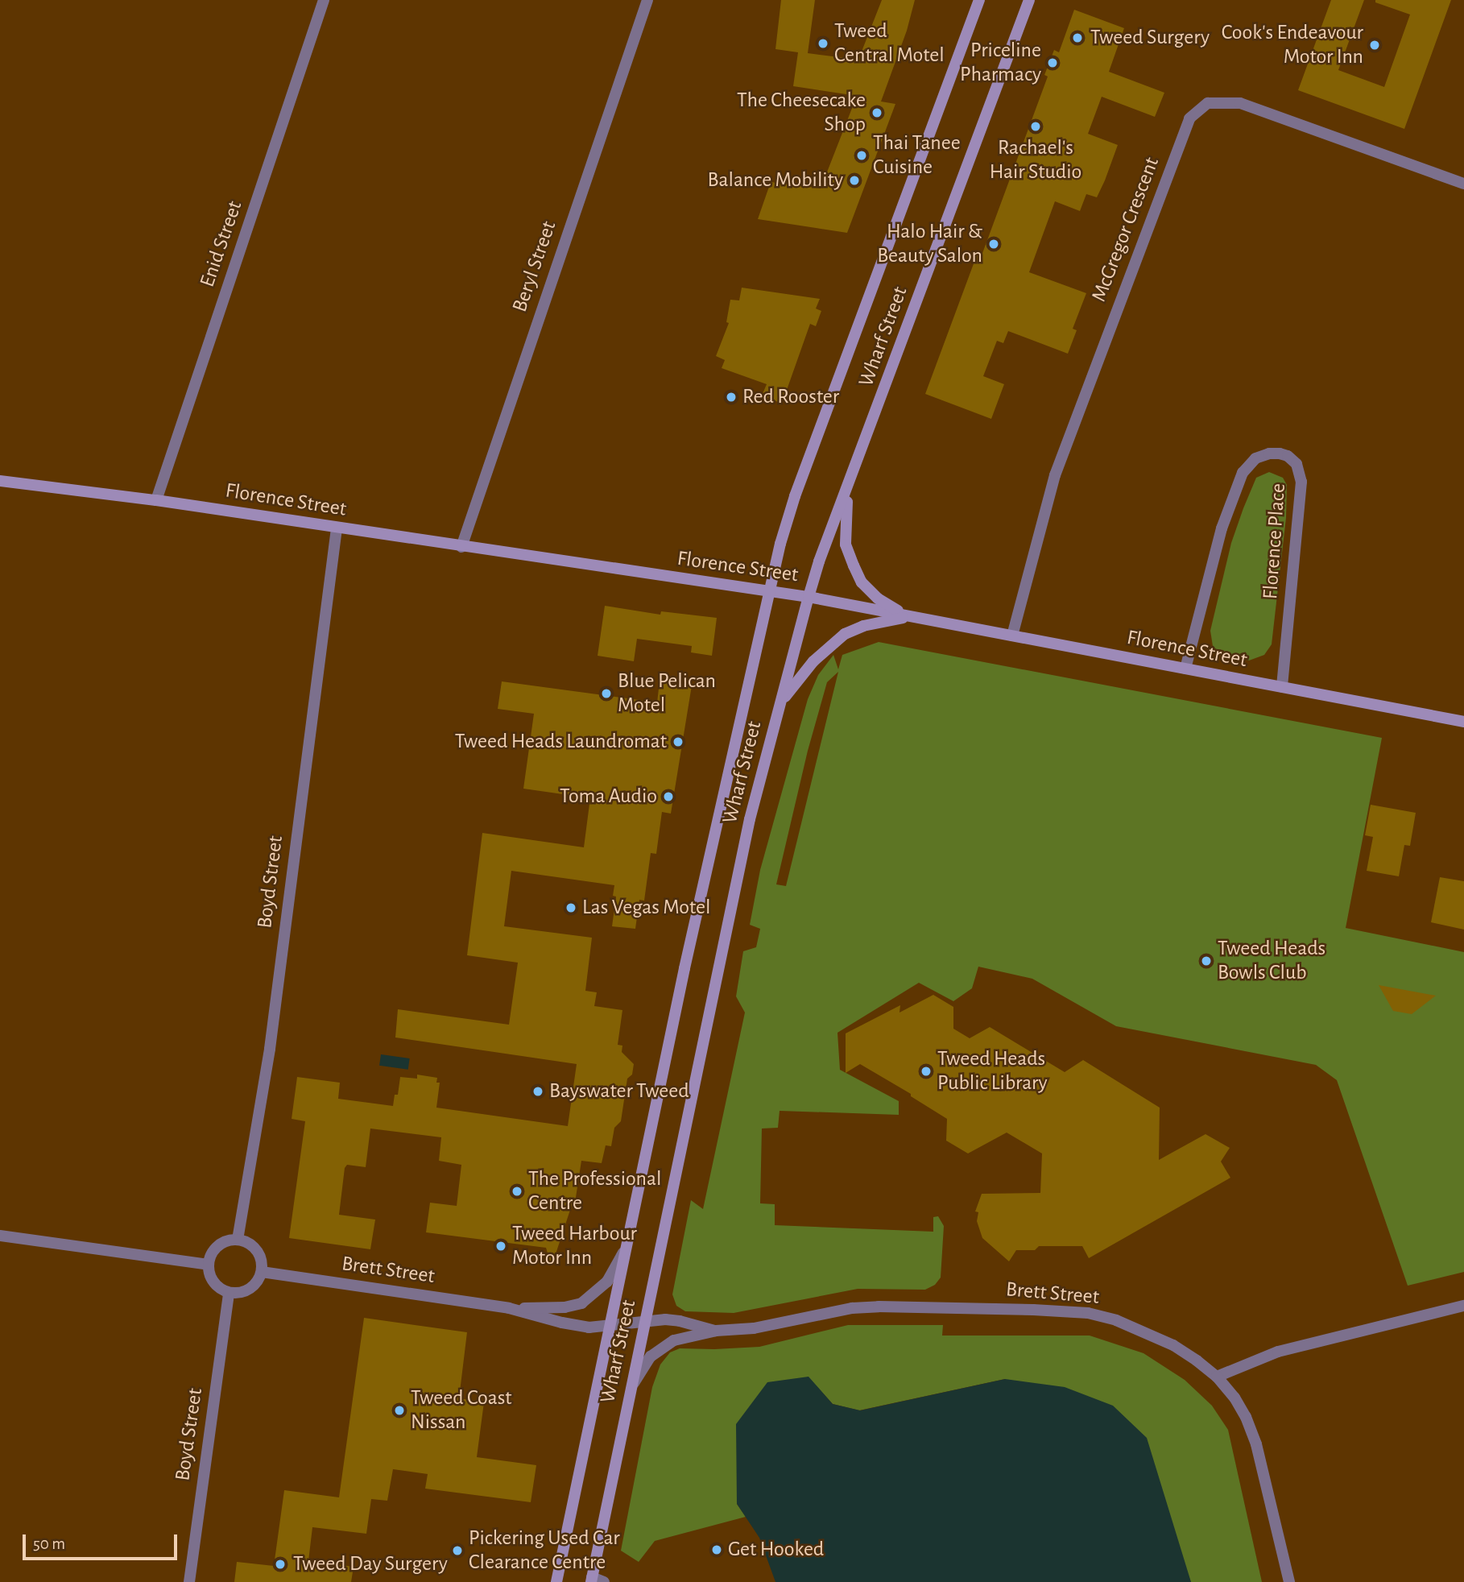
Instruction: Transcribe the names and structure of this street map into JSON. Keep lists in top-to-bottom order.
{
  "streets": {
    "main road": ["Wharf Street", "Florence Street"],
    "street": [
      "McGregor Crescent",
      "Enid Street",
      "Beryl Street",
      "Florence Place",
      "Boyd Street",
      "Brett Street"
    ]
  },
  "crossings": [
    ["McGregor Crescent", "Florence Street"],
    ["Enid Street", "Florence Street"],
    ["Beryl Street", "Florence Street"],
    ["Wharf Street", "Florence Street"],
    ["Wharf Street", "Brett Street"],
    ["Florence Street", "Florence Place"],
    ["Florence Street", "Boyd Street"],
    ["Boyd Street", "Brett Street"]
  ],
  "places": [
    "Tweed Surgery",
    "Tweed Central Motel",
    "Cook's Endeavour Motor Inn",
    "Priceline Pharmacy",
    "The Cheesecake Shop",
    "Rachael's Hair Studio",
    "Thai Tanee Cuisine",
    "Balance Mobility",
    "Halo Hair & Beauty Salon",
    "Red Rooster",
    "Blue Pelican Motel",
    "Tweed Heads Laundromat",
    "Toma Audio",
    "Las Vegas Motel",
    "Tweed Heads Bowls Club",
    "Tweed Heads Public Library",
    "Bayswater Tweed",
    "The Professional Centre",
    "Tweed Harbour Motor Inn",
    "Tweed Coast Nissan",
    "Get Hooked",
    "Pickering Used Car Clearance Centre",
    "Tweed Day Surgery"
  ],
  "scale_bar": "50 m"
}
